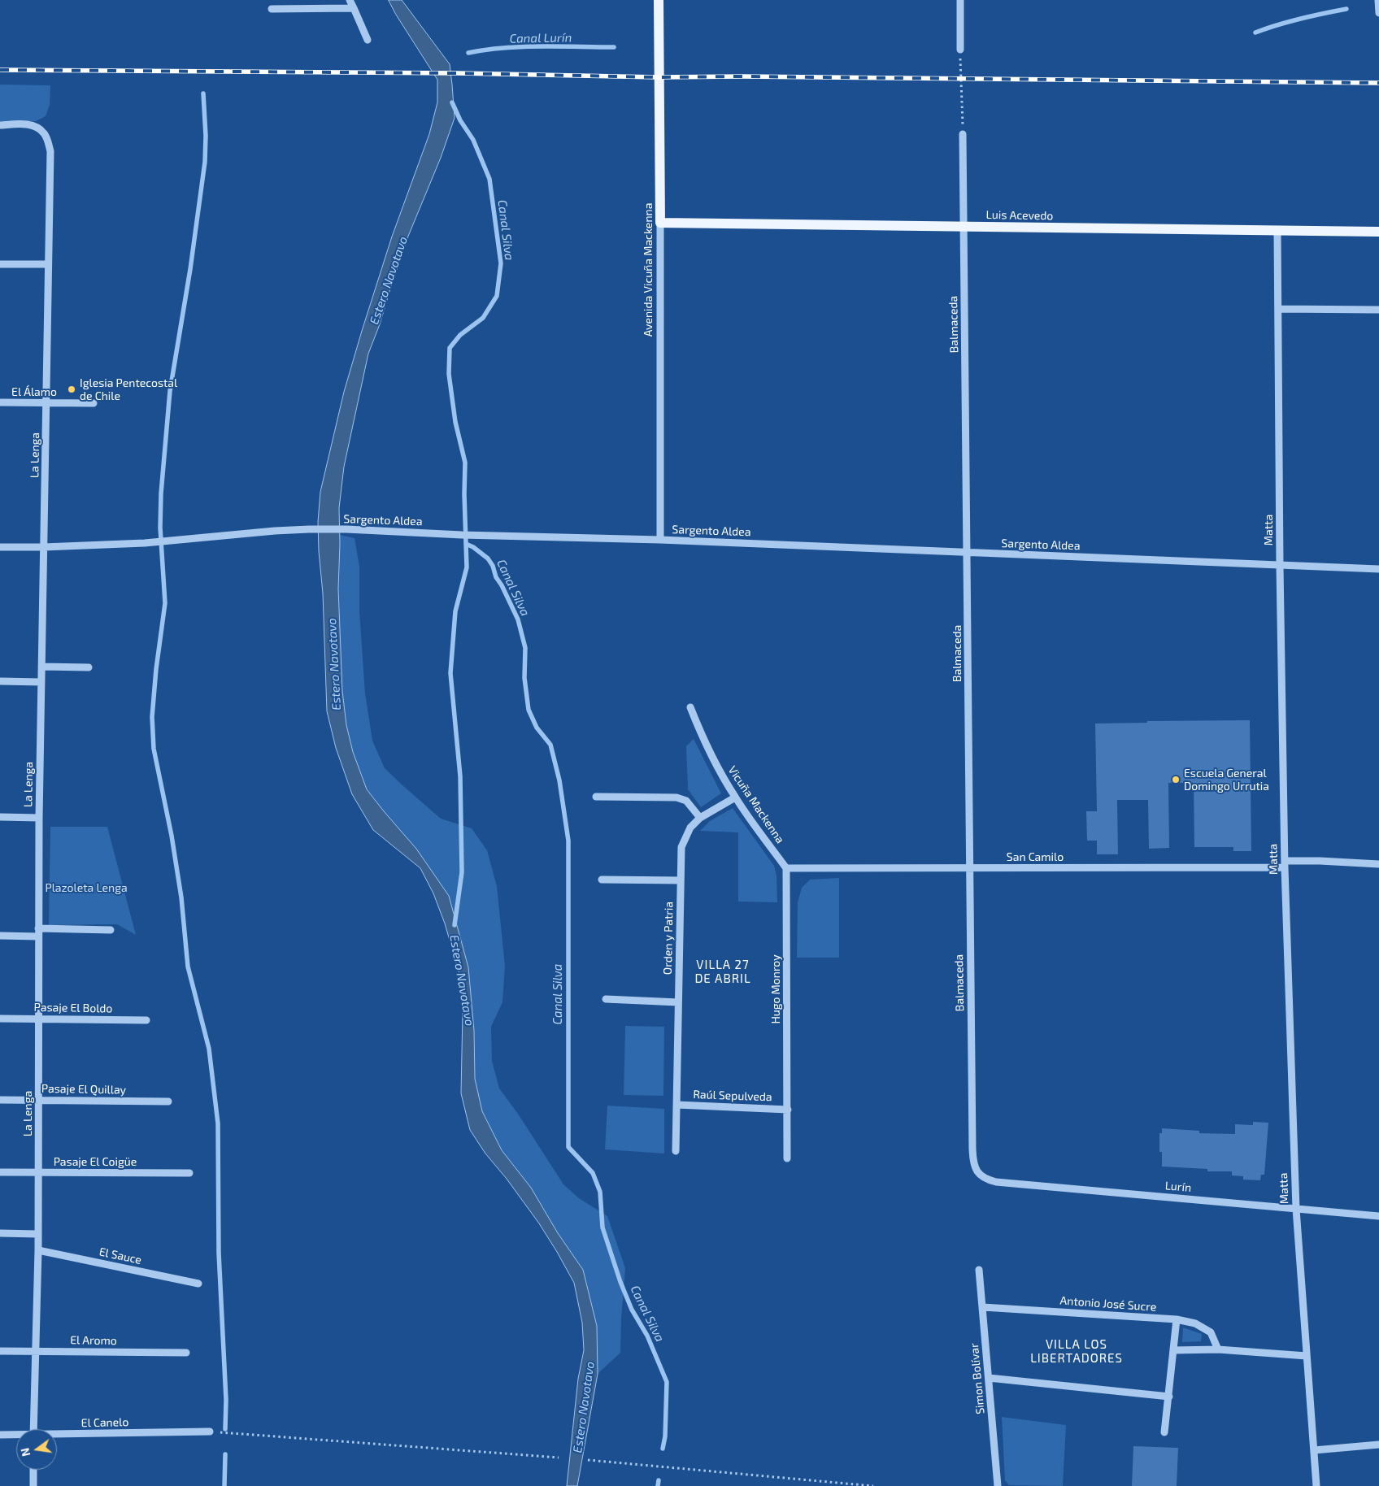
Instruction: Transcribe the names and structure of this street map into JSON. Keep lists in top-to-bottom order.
{
  "streets": {
    "main road": ["Luis Acevedo", "Avenida Vicuña Mackenna"],
    "street": [
      "Balmaceda",
      "El Álamo",
      "La Lenga",
      "Sargento Aldea",
      "Matta",
      "Vicuña Mackenna",
      "San Camilo",
      "Orden y Patria",
      "Hugo Monroy",
      "Pasaje El Boldo",
      "Pasaje El Quillay",
      "Raúl Sepulveda",
      "Pasaje El Coigüe",
      "Lurín",
      "El Sauce",
      "Antonio José Sucre",
      "El Aromo",
      "Simon Bolívar",
      "El Canelo"
    ]
  },
  "crossings": [
    ["Luis Acevedo", "Avenida Vicuña Mackenna"],
    ["Luis Acevedo", "Balmaceda"],
    ["Luis Acevedo", "Matta"],
    ["Avenida Vicuña Mackenna", "Sargento Aldea"],
    ["Balmaceda", "Sargento Aldea"],
    ["Balmaceda", "San Camilo"],
    ["Balmaceda", "Lurín"],
    ["El Álamo", "La Lenga"],
    ["La Lenga", "Sargento Aldea"],
    ["La Lenga", "Pasaje El Boldo"],
    ["La Lenga", "Pasaje El Quillay"],
    ["La Lenga", "Pasaje El Coigüe"],
    ["La Lenga", "El Sauce"],
    ["La Lenga", "El Aromo"],
    ["Sargento Aldea", "Matta"],
    ["Matta", "San Camilo"],
    ["Matta", "Lurín"],
    ["Vicuña Mackenna", "San Camilo"],
    ["Vicuña Mackenna", "Orden y Patria"],
    ["Vicuña Mackenna", "Hugo Monroy"],
    ["San Camilo", "Hugo Monroy"],
    ["Orden y Patria", "Raúl Sepulveda"],
    ["Hugo Monroy", "Raúl Sepulveda"],
    ["Antonio José Sucre", "Simon Bolívar"]
  ],
  "districts": ["VILLA 27 DE ABRIL", "VILLA LOS LIBERTADORES"],
  "water": ["Canal Lurín", "Canal Silva", "Estero Navotavo"],
  "parks": ["Plazoleta Lenga"],
  "places": ["Iglesia Pentecostal de Chile", "Escuela General Domingo Urrutia"],
  "north": "left"
}
